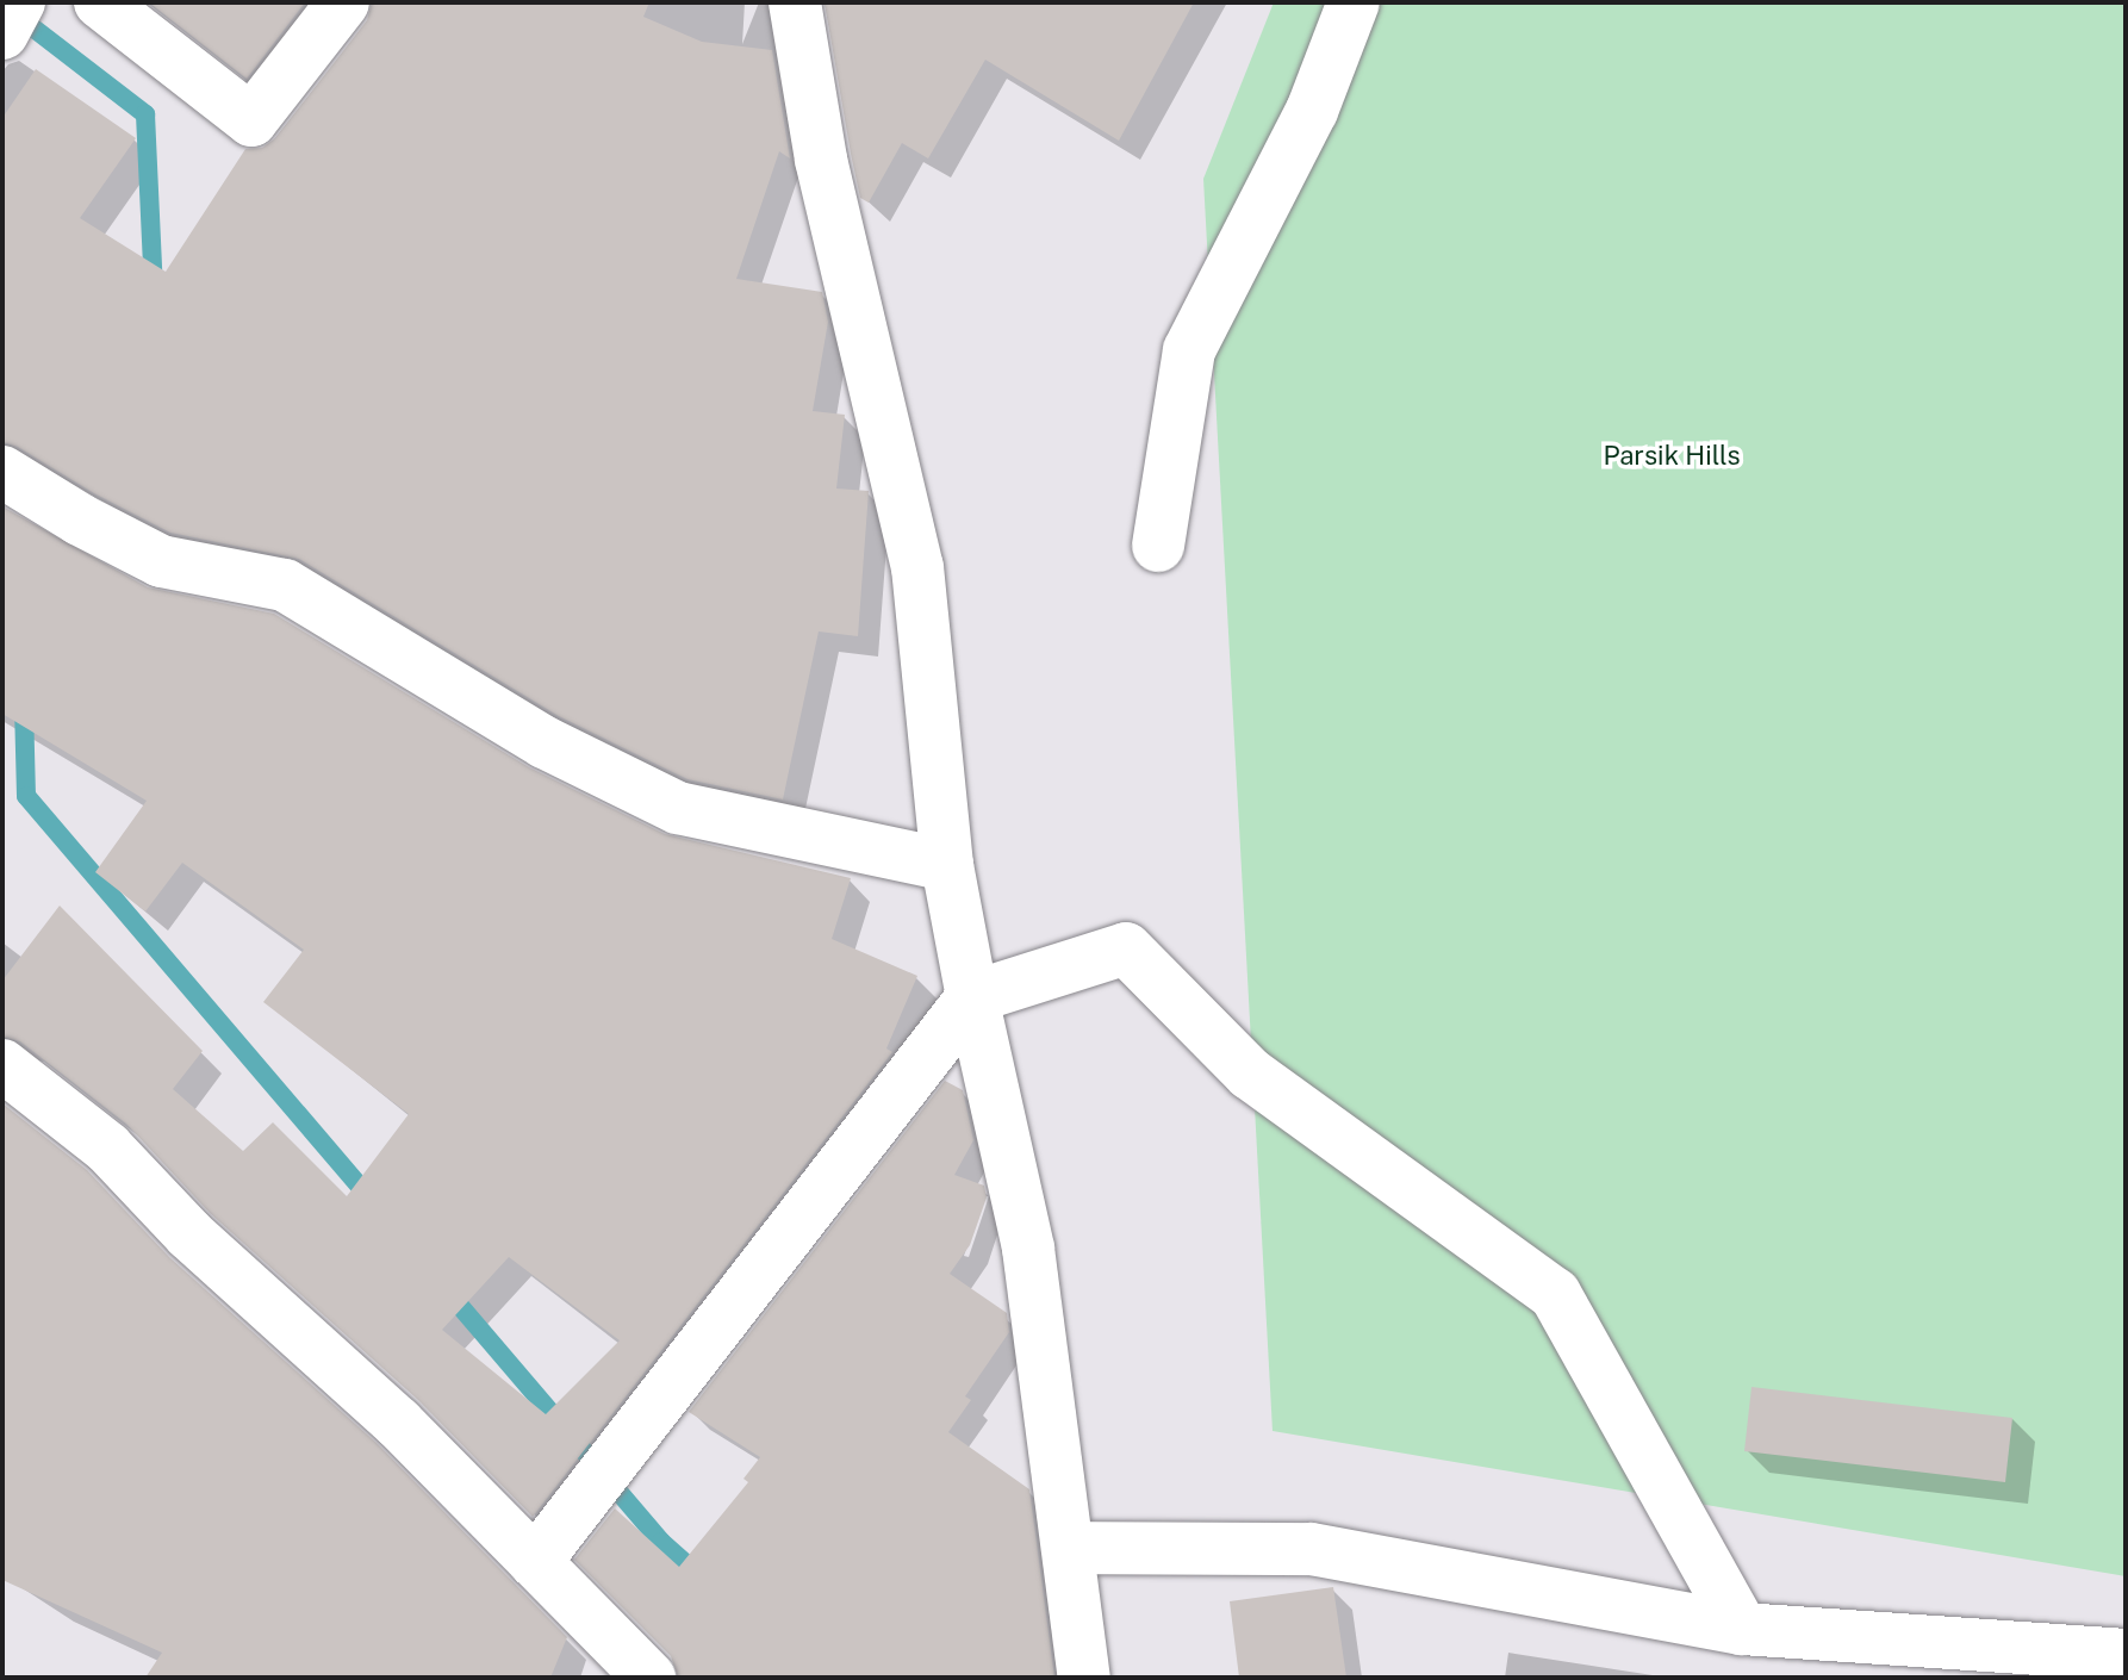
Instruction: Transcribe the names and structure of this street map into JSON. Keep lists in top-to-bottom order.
{
  "parks": ["Parsik Hills"]
}
